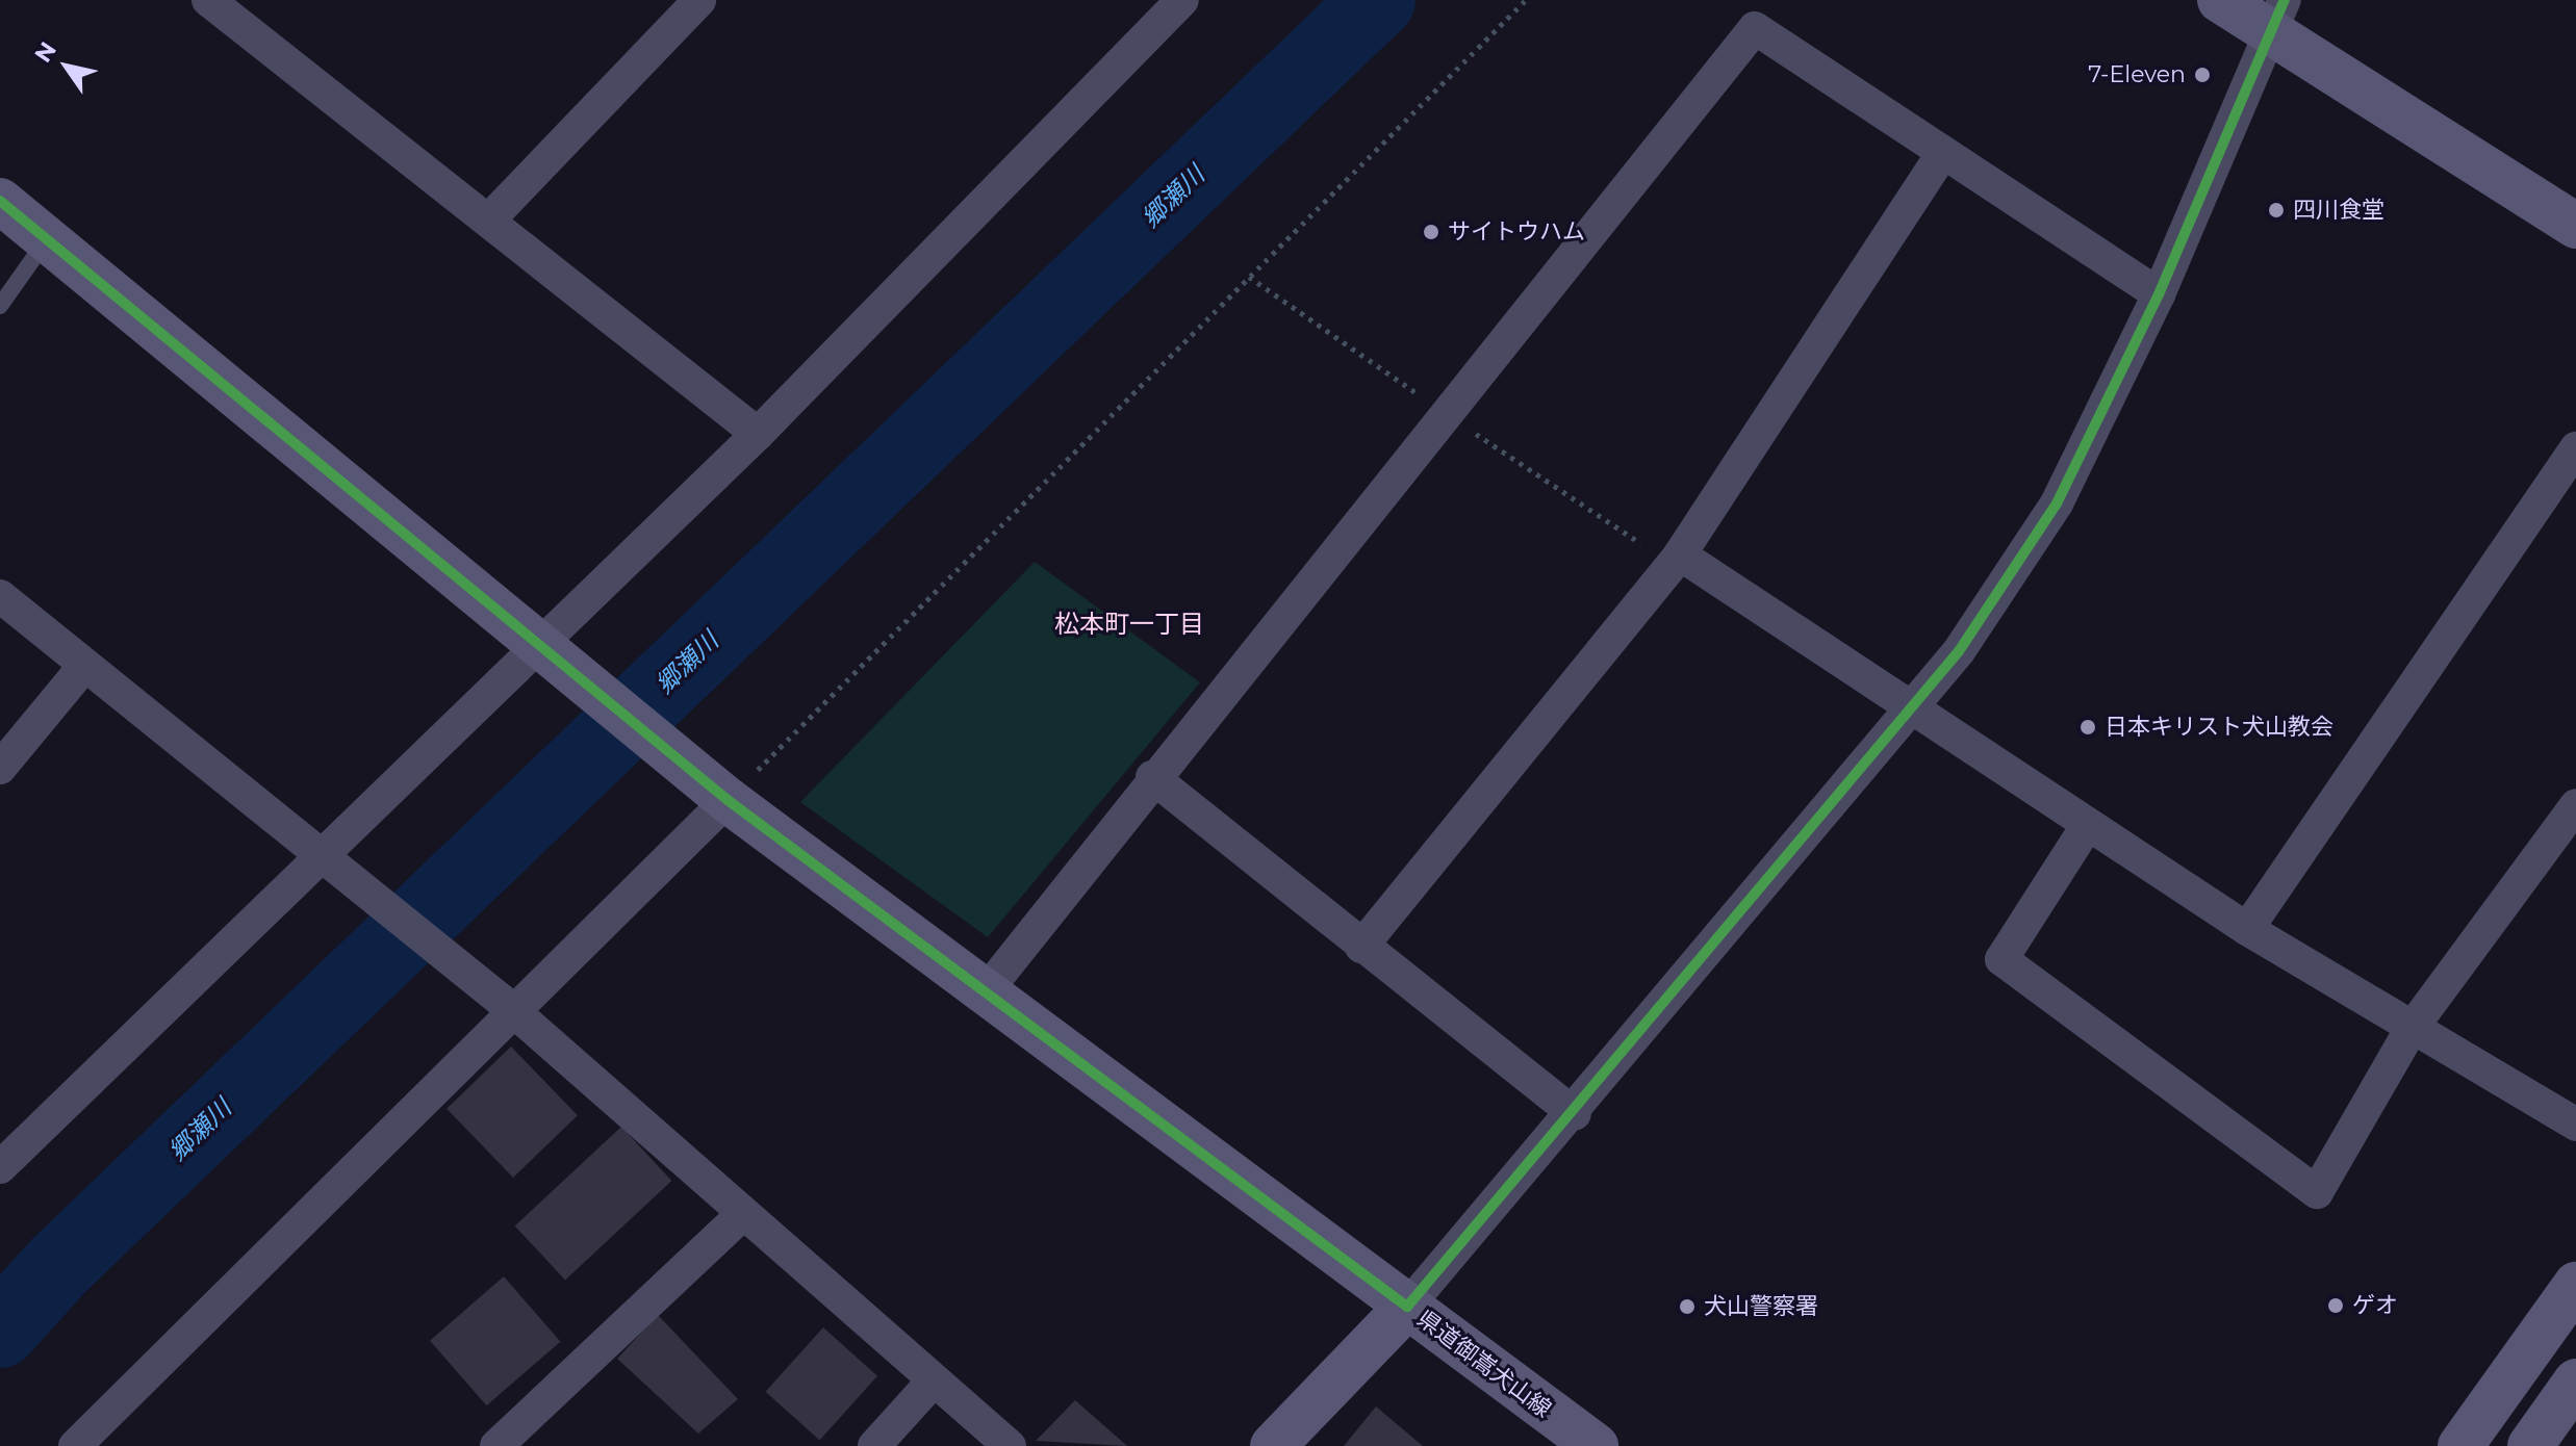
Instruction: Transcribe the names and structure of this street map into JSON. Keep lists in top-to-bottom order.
{
  "streets": {
    "street": ["県道御嵩犬山線"]
  },
  "districts": ["松本町一丁目"],
  "water": ["郷瀬川"],
  "places": [
    "7-Eleven",
    "四川食堂",
    "サイトウハム",
    "日本キリスト犬山教会",
    "ゲオ",
    "犬山警察署"
  ],
  "north": "top left"
}
